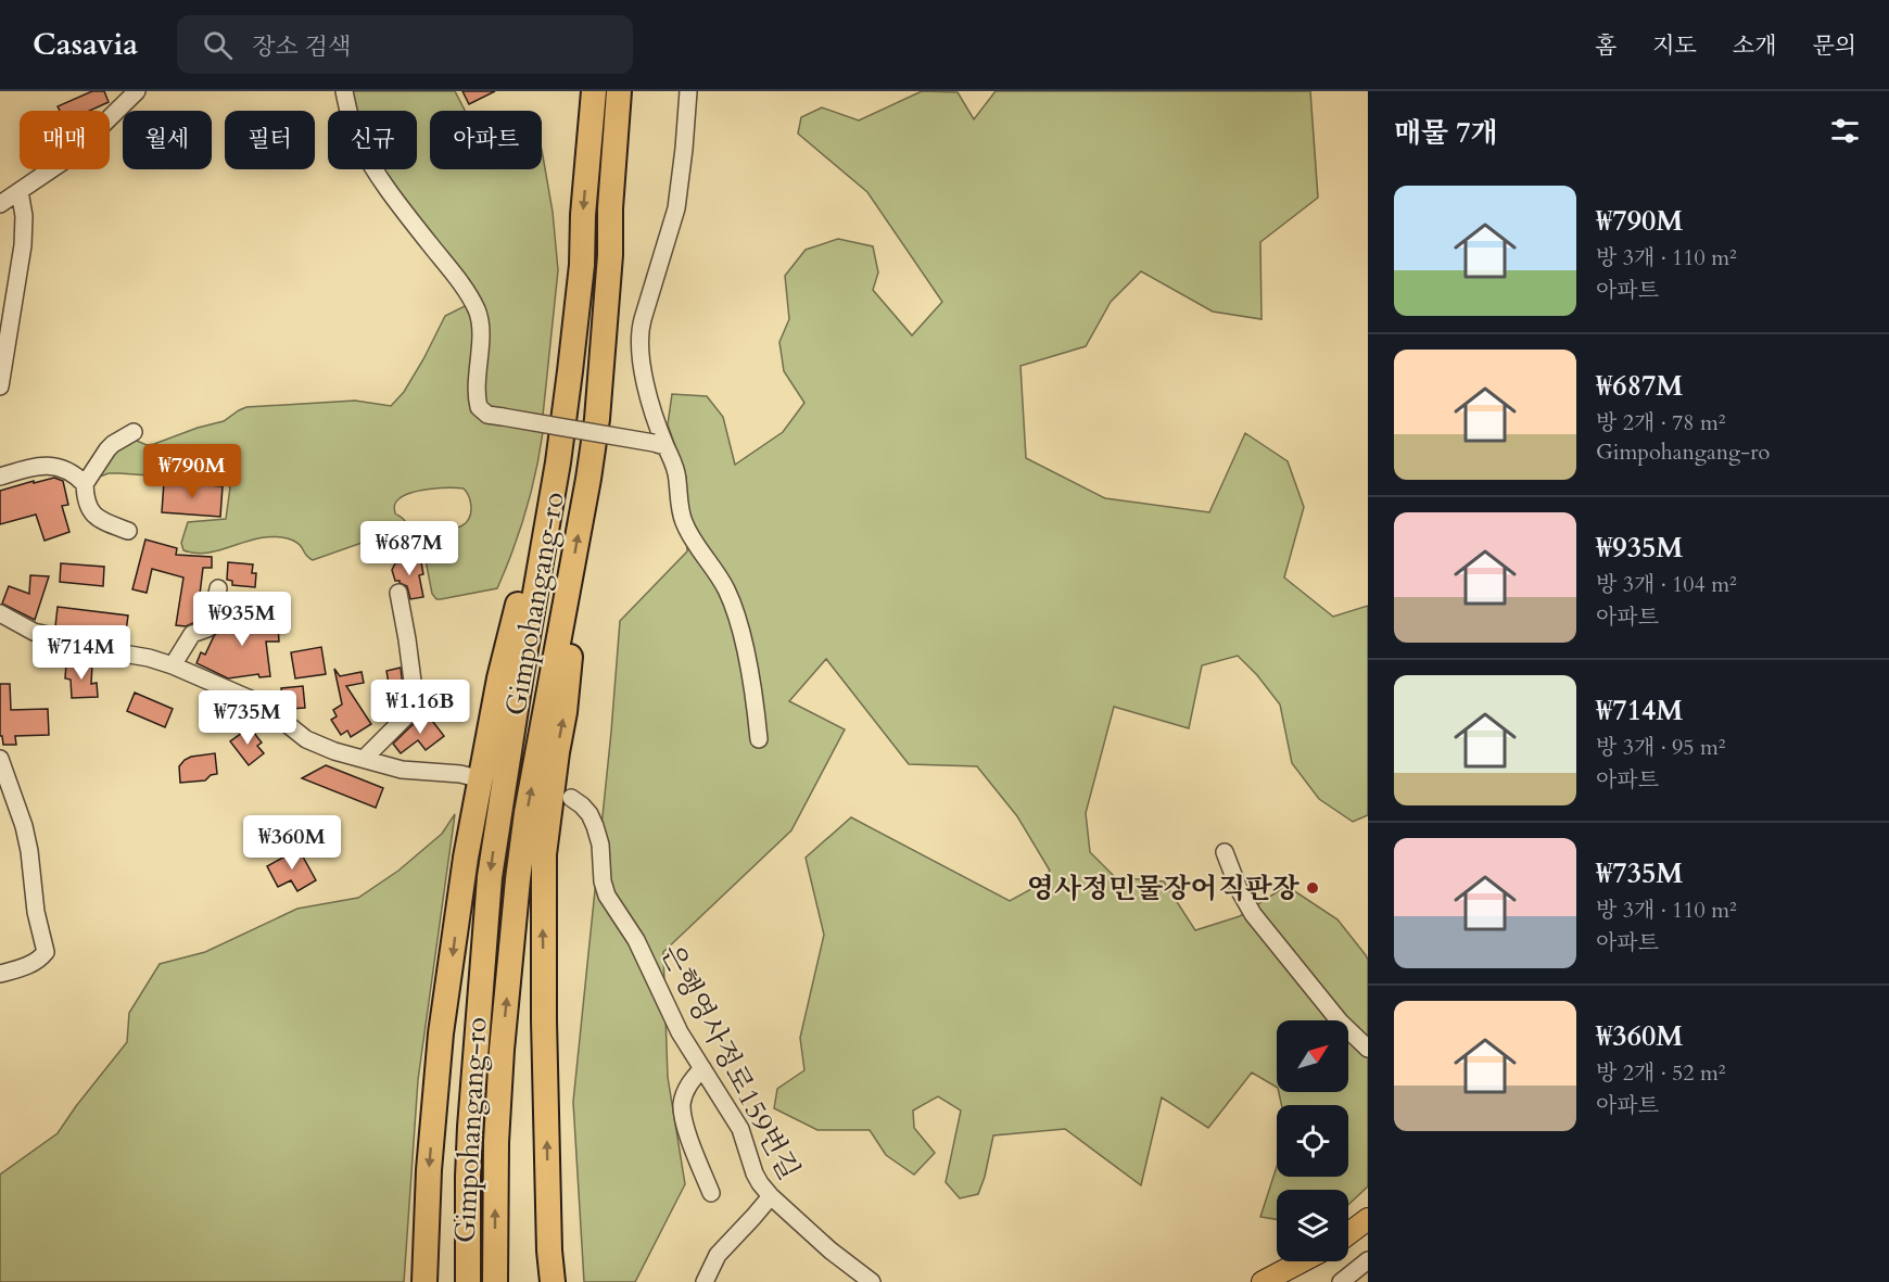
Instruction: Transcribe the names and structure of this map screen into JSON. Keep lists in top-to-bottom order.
{
  "streets": {
    "highway": ["Gimpohangang-ro"],
    "lane": ["은행영사정로159번길"]
  },
  "places": ["영사정민물장어직판장"],
  "north": "top right",
  "page": {
    "header": "Casavia",
    "search": "장소 검색",
    "nav": [
      "홈",
      "지도",
      "소개",
      "문의"
    ],
    "heading": "매물 7개",
    "chip": [
      "매매",
      "월세",
      "필터",
      "신규",
      "아파트"
    ],
    "list": [
      {
        "name": "₩790M",
        "note": "방 3개 · 110 m² · 아파트"
      },
      {
        "name": "₩687M",
        "note": "방 2개 · 78 m² · Gimpohangang-ro"
      },
      {
        "name": "₩935M",
        "note": "방 3개 · 104 m² · 아파트"
      },
      {
        "name": "₩714M",
        "note": "방 3개 · 95 m² · 아파트"
      },
      {
        "name": "₩735M",
        "note": "방 3개 · 110 m² · 아파트"
      },
      {
        "name": "₩360M",
        "note": "방 2개 · 52 m² · 아파트"
      }
    ],
    "price": [
      "₩790M",
      "₩687M",
      "₩935M",
      "₩714M",
      "₩1.16B",
      "₩735M",
      "₩360M"
    ]
  }
}
